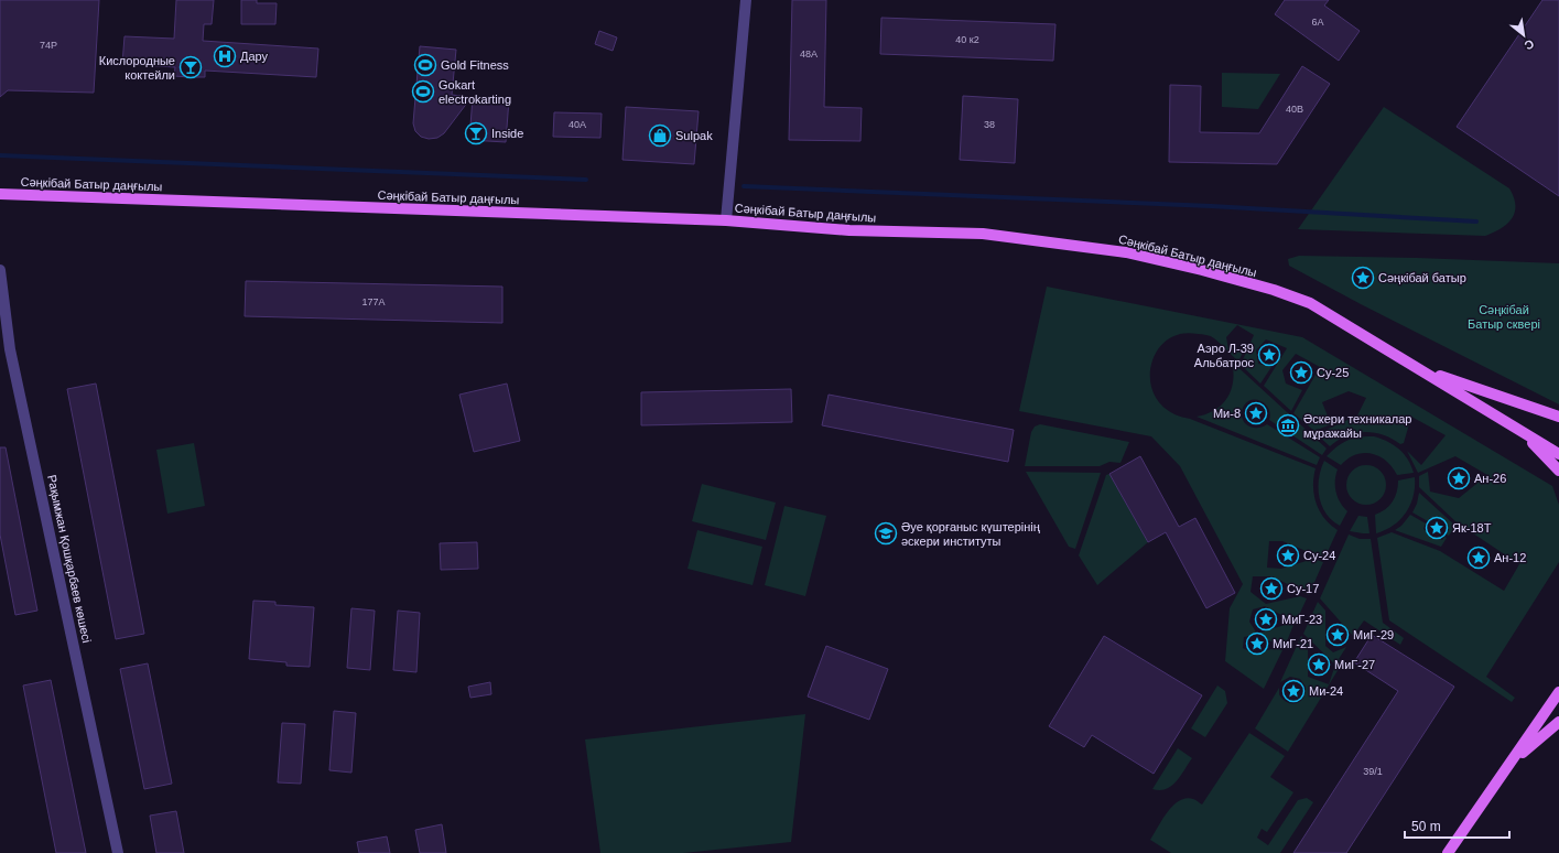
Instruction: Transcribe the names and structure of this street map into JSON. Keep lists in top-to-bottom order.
{
  "streets": {
    "main road": ["Сәңкібай Батыр даңғылы"],
    "street": ["Рақымжан Қошқарбаев көшесі"]
  },
  "parks": ["Сәңкібай Батыр сквері"],
  "places": {
    "hospital": ["Дару"],
    "sports": ["Gold Fitness", "Gokart electrokarting"],
    "bar": ["Кислородные коктейли", "Inside"],
    "shop": ["Sulpak"],
    "place": [
      "Сәңкібай батыр",
      "Аэро Л-39 Альбатрос",
      "Су-25",
      "Ми-8",
      "Ан-26",
      "Як-18Т",
      "Су-24",
      "Ан-12",
      "Су-17",
      "МиГ-23",
      "МиГ-29",
      "МиГ-21",
      "МиГ-27",
      "Ми-24"
    ],
    "museum": ["Әскери техникалар мұражайы"],
    "school or university": ["Әуе қорғаныс күштерінің әскери институты"]
  },
  "house_numbers": [
    "6А",
    "40 к2",
    "74Р",
    "48А",
    "40В",
    "40А",
    "38",
    "177А",
    "39/1"
  ],
  "scale_bar": "50 m",
  "north": "bottom right"
}
